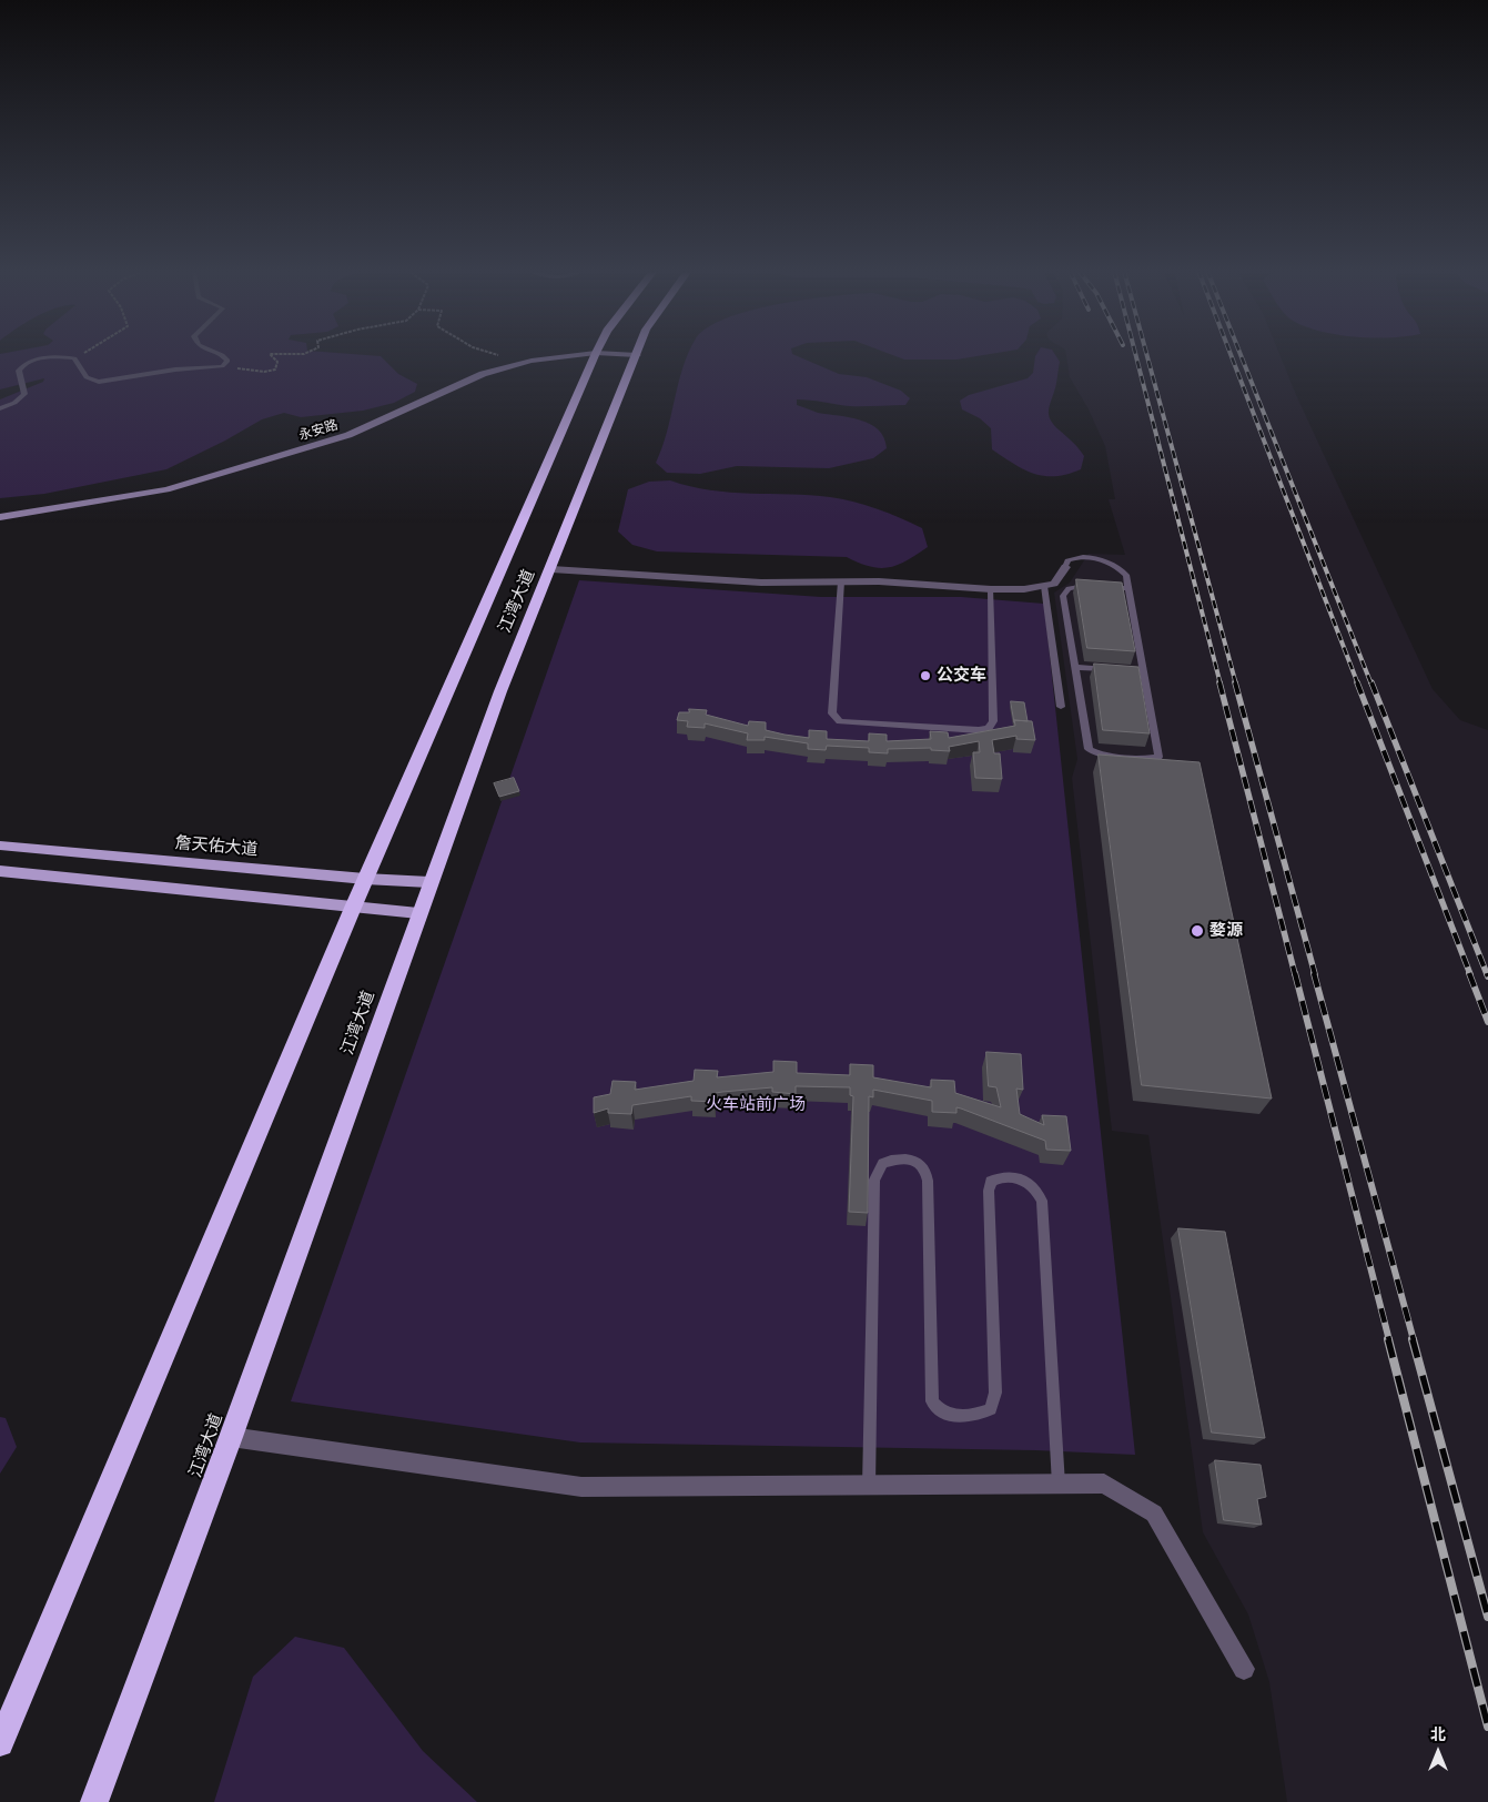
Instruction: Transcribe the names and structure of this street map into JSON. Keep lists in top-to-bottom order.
{
  "streets": {
    "highway": ["江湾大道"],
    "main road": ["詹天佑大道"],
    "street": ["永安路"]
  },
  "crossings": [
    ["永安路", "江湾大道"],
    ["江湾大道", "詹天佑大道"]
  ],
  "parks": ["火车站前广场"],
  "places": ["公交车", "婺源"],
  "north": "top"
}
